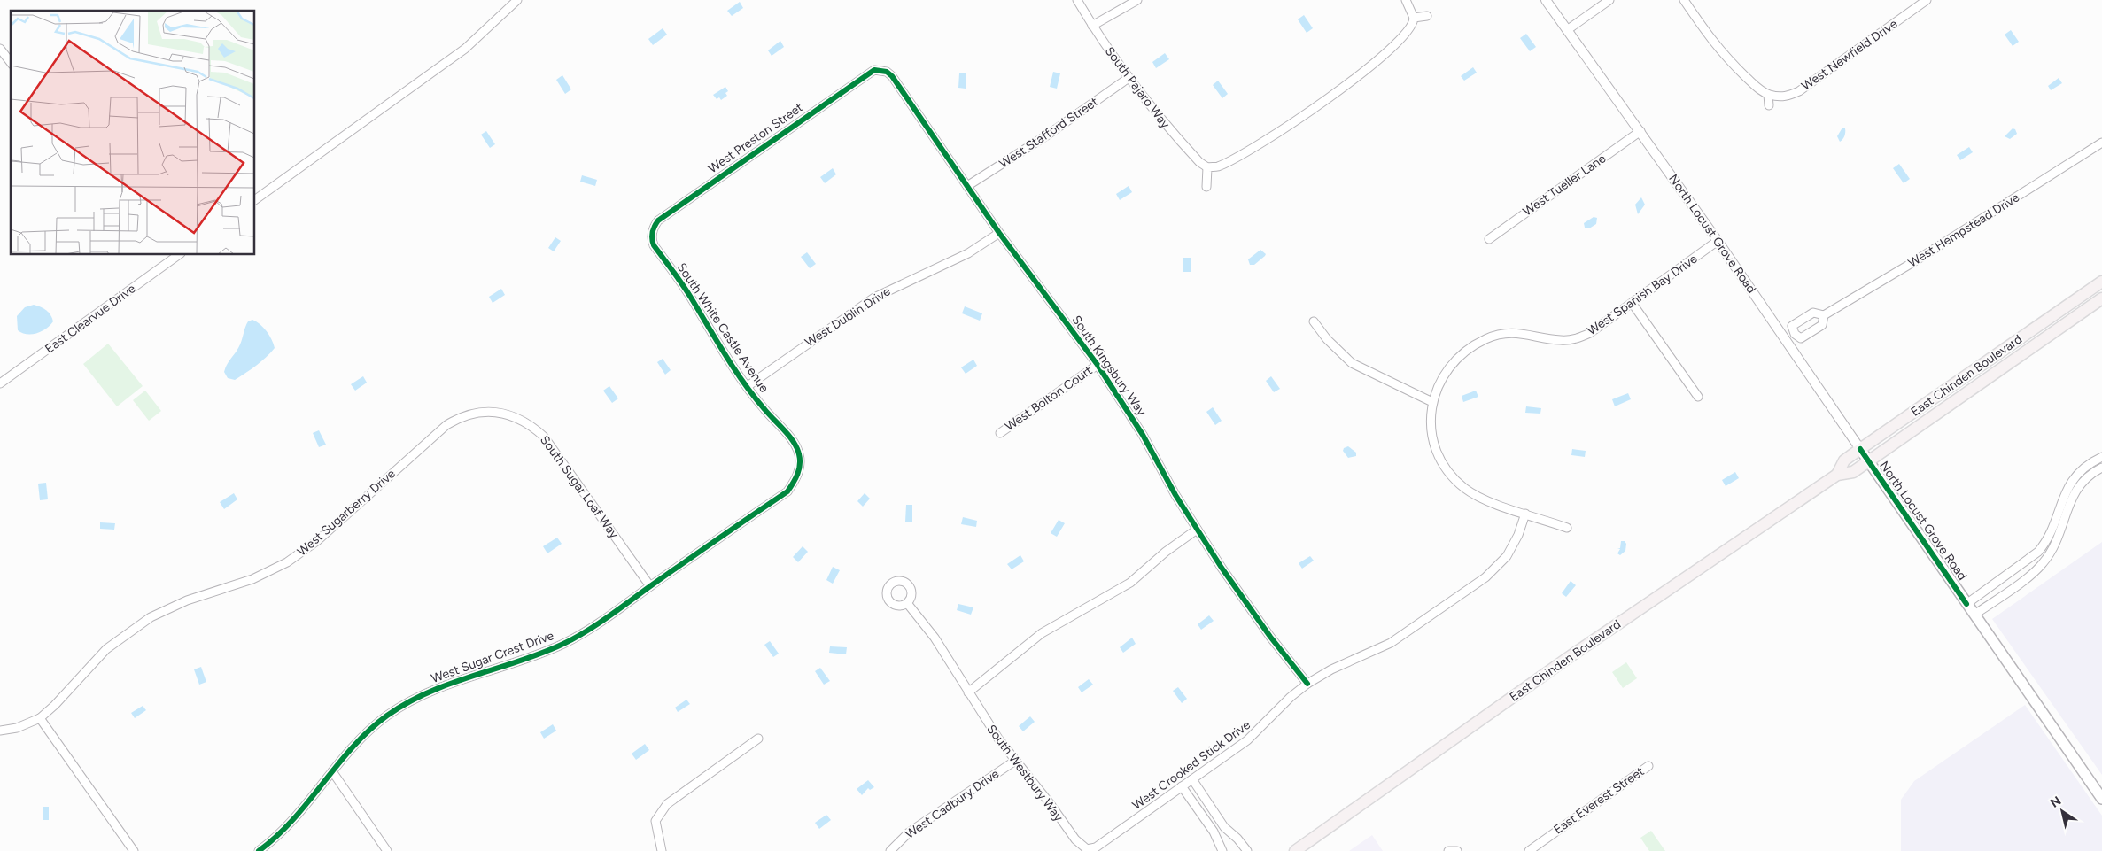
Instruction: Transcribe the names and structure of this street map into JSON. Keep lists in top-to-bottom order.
{
  "streets": {
    "main road": ["North Locust Grove Road", "East Chinden Boulevard"],
    "street": [
      "West Newfield Drive",
      "South Pajaro Way",
      "West Stafford Street",
      "West Preston Street",
      "West Tueller Lane",
      "West Hempstead Drive",
      "West Spanish Bay Drive",
      "West Dublin Drive",
      "East Clearvue Drive",
      "South White Castle Avenue",
      "South Kingsbury Way",
      "West Bolton Court",
      "South Sugar Loaf Way",
      "West Sugarberry Drive",
      "West Sugar Crest Drive",
      "West Crooked Stick Drive",
      "South Westbury Way",
      "East Everest Street",
      "West Cadbury Drive"
    ]
  },
  "crossings": [
    ["South Pajaro Way", "West Stafford Street"],
    ["West Stafford Street", "South Kingsbury Way"],
    ["West Preston Street", "South White Castle Avenue"],
    ["West Preston Street", "South Kingsbury Way"],
    ["West Tueller Lane", "North Locust Grove Road"],
    ["West Hempstead Drive", "North Locust Grove Road"],
    ["North Locust Grove Road", "West Spanish Bay Drive"],
    ["North Locust Grove Road", "East Chinden Boulevard"],
    ["West Spanish Bay Drive", "West Crooked Stick Drive"],
    ["West Dublin Drive", "South White Castle Avenue"],
    ["West Dublin Drive", "South Kingsbury Way"],
    ["South White Castle Avenue", "West Sugar Crest Drive"],
    ["South Kingsbury Way", "West Bolton Court"],
    ["South Kingsbury Way", "West Crooked Stick Drive"],
    ["South Sugar Loaf Way", "West Sugarberry Drive"],
    ["South Sugar Loaf Way", "West Sugar Crest Drive"],
    ["West Crooked Stick Drive", "South Westbury Way"],
    ["South Westbury Way", "West Cadbury Drive"]
  ],
  "north": "top left"
}
